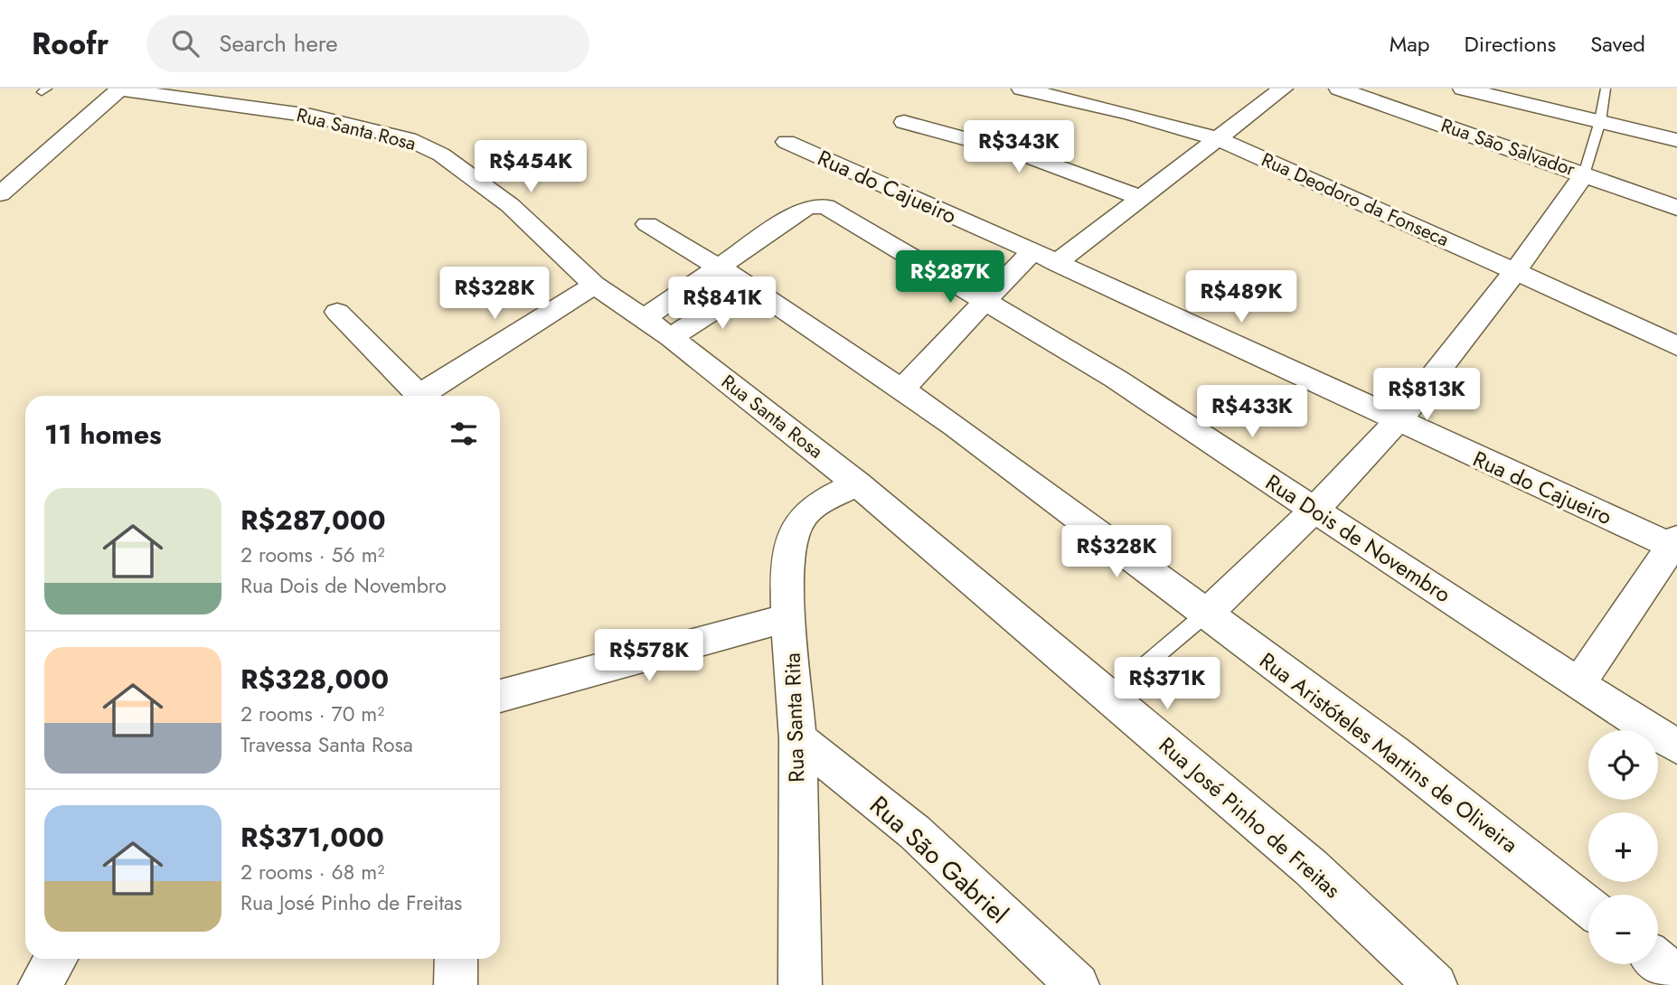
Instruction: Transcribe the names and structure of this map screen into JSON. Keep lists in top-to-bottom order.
{
  "streets": {
    "street": [
      "Rua Santa Rosa",
      "Rua São Salvador",
      "Rua do Cajueiro",
      "Rua Deodoro da Fonseca",
      "Rua Dois de Novembro",
      "Rua Santa Rita",
      "Rua Aristóteles Martins de Oliveira",
      "Rua José Pinho de Freitas",
      "Rua São Gabriel"
    ]
  },
  "crossings": [
    ["Rua Santa Rosa", "Rua Santa Rita"],
    ["Rua Santa Rosa", "Rua José Pinho de Freitas"],
    ["Rua Dois de Novembro", "Rua Aristóteles Martins de Oliveira"],
    ["Rua Santa Rita", "Rua José Pinho de Freitas"],
    ["Rua Santa Rita", "Rua São Gabriel"]
  ],
  "page": {
    "header": "Roofr",
    "search": "Search here",
    "nav": ["Map", "Directions", "Saved"],
    "price": [
      "R$343K",
      "R$454K",
      "R$287K",
      "R$328K",
      "R$489K",
      "R$841K",
      "R$813K",
      "R$433K",
      "R$328K",
      "R$578K",
      "R$371K"
    ],
    "heading": "11 homes",
    "list": [
      {
        "name": "R$287,000",
        "note": "2 rooms · 56 m² · Rua Dois de Novembro"
      },
      {
        "name": "R$328,000",
        "note": "2 rooms · 70 m² · Travessa Santa Rosa"
      },
      {
        "name": "R$371,000",
        "note": "2 rooms · 68 m² · Rua José Pinho de Freitas"
      }
    ],
    "map_buttons": ["+", "−"]
  }
}
